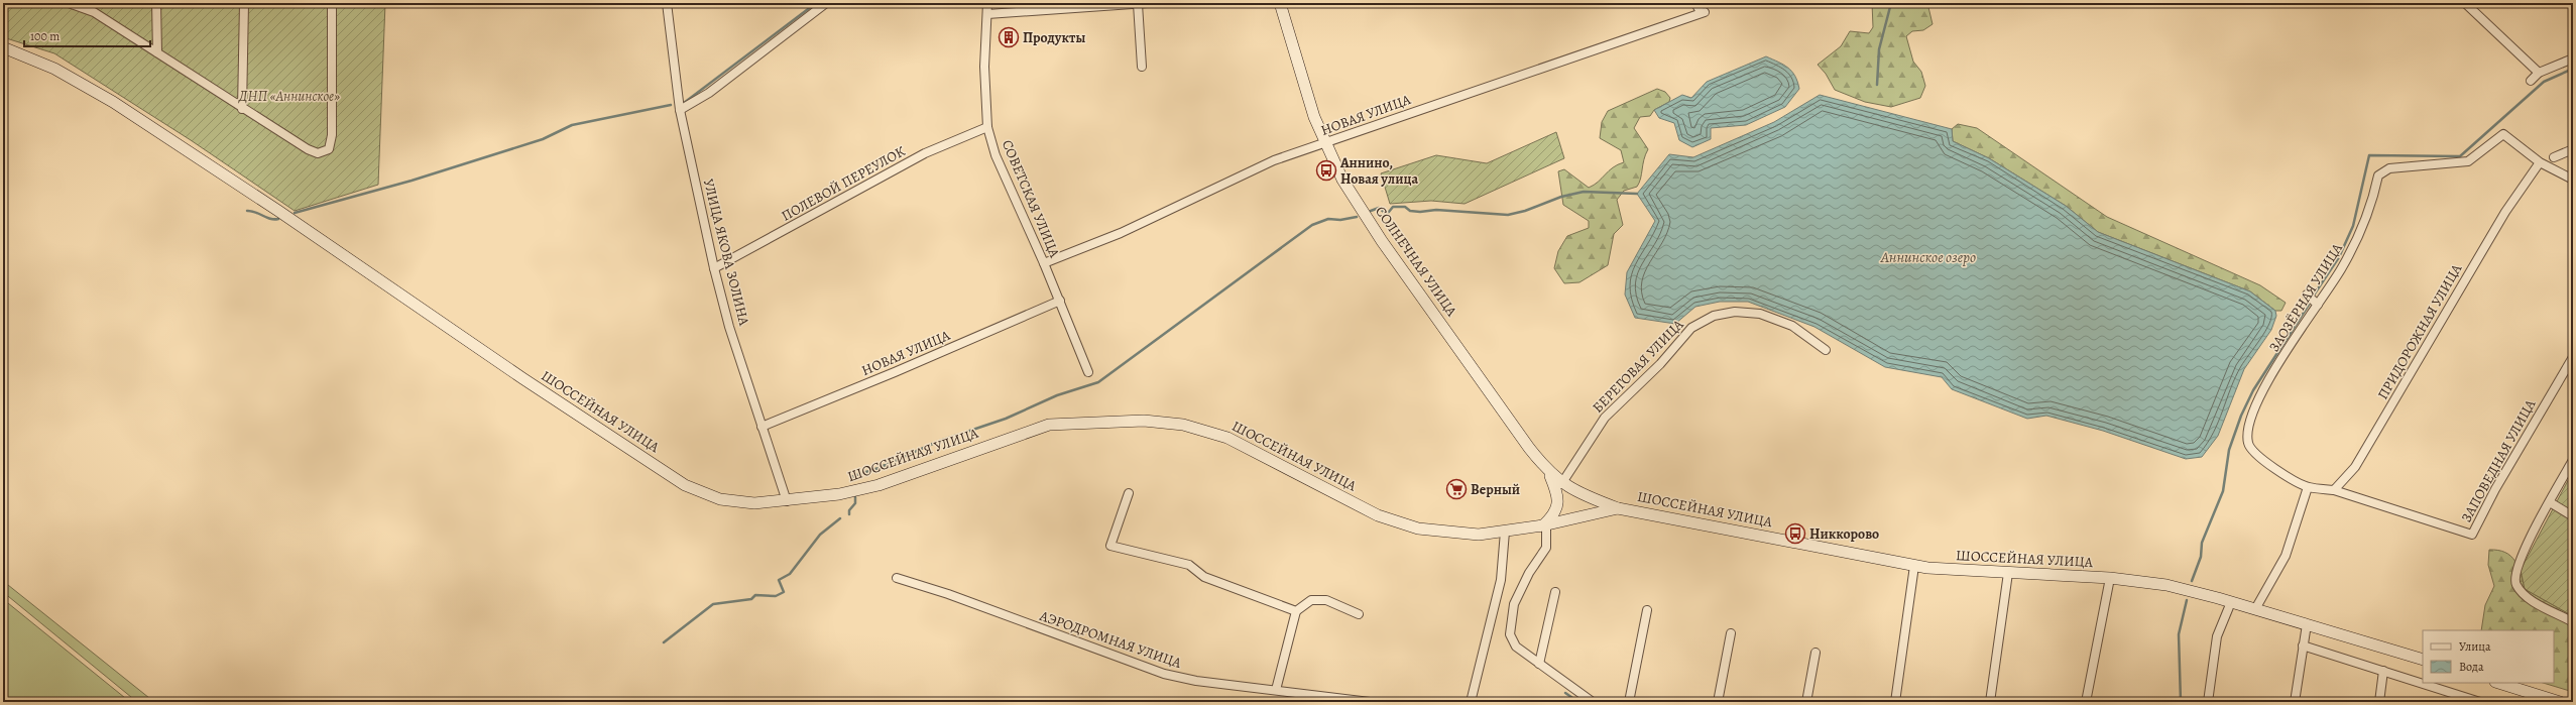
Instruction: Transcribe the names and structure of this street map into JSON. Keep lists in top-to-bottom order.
{
  "streets": {
    "main road": ["СОЛНЕЧНАЯ УЛИЦА", "ШОССЕЙНАЯ УЛИЦА"],
    "street": [
      "НОВАЯ УЛИЦА",
      "ПОЛЕВОЙ ПЕРЕУЛОК",
      "СОВЕТСКАЯ УЛИЦА",
      "УЛИЦА ЯКОВА ЗОЛИНА",
      "ЗАОЗЁРНАЯ УЛИЦА",
      "ПРИДОРОЖНАЯ УЛИЦА",
      "БЕРЕГОВАЯ УЛИЦА",
      "ЗАПОВЕДНАЯ УЛИЦА",
      "АЭРОДРОМНАЯ УЛИЦА"
    ]
  },
  "crossings": [
    ["НОВАЯ УЛИЦА", "СОВЕТСКАЯ УЛИЦА"],
    ["НОВАЯ УЛИЦА", "УЛИЦА ЯКОВА ЗОЛИНА"],
    ["НОВАЯ УЛИЦА", "СОЛНЕЧНАЯ УЛИЦА"],
    ["ПОЛЕВОЙ ПЕРЕУЛОК", "СОВЕТСКАЯ УЛИЦА"],
    ["ПОЛЕВОЙ ПЕРЕУЛОК", "УЛИЦА ЯКОВА ЗОЛИНА"],
    ["УЛИЦА ЯКОВА ЗОЛИНА", "ШОССЕЙНАЯ УЛИЦА"],
    ["ЗАОЗЁРНАЯ УЛИЦА", "ПРИДОРОЖНАЯ УЛИЦА"],
    ["ПРИДОРОЖНАЯ УЛИЦА", "ЗАПОВЕДНАЯ УЛИЦА"]
  ],
  "water": ["Аннинское озеро"],
  "parks": ["ДНП «Аннинское»"],
  "places": {
    "building": ["Продукты"],
    "bus stop": ["Аннино, Новая улица", "Никкорово"],
    "supermarket": ["Верный"]
  },
  "legend": ["Улица", "Вода"],
  "scale_bar": "100 m"
}
